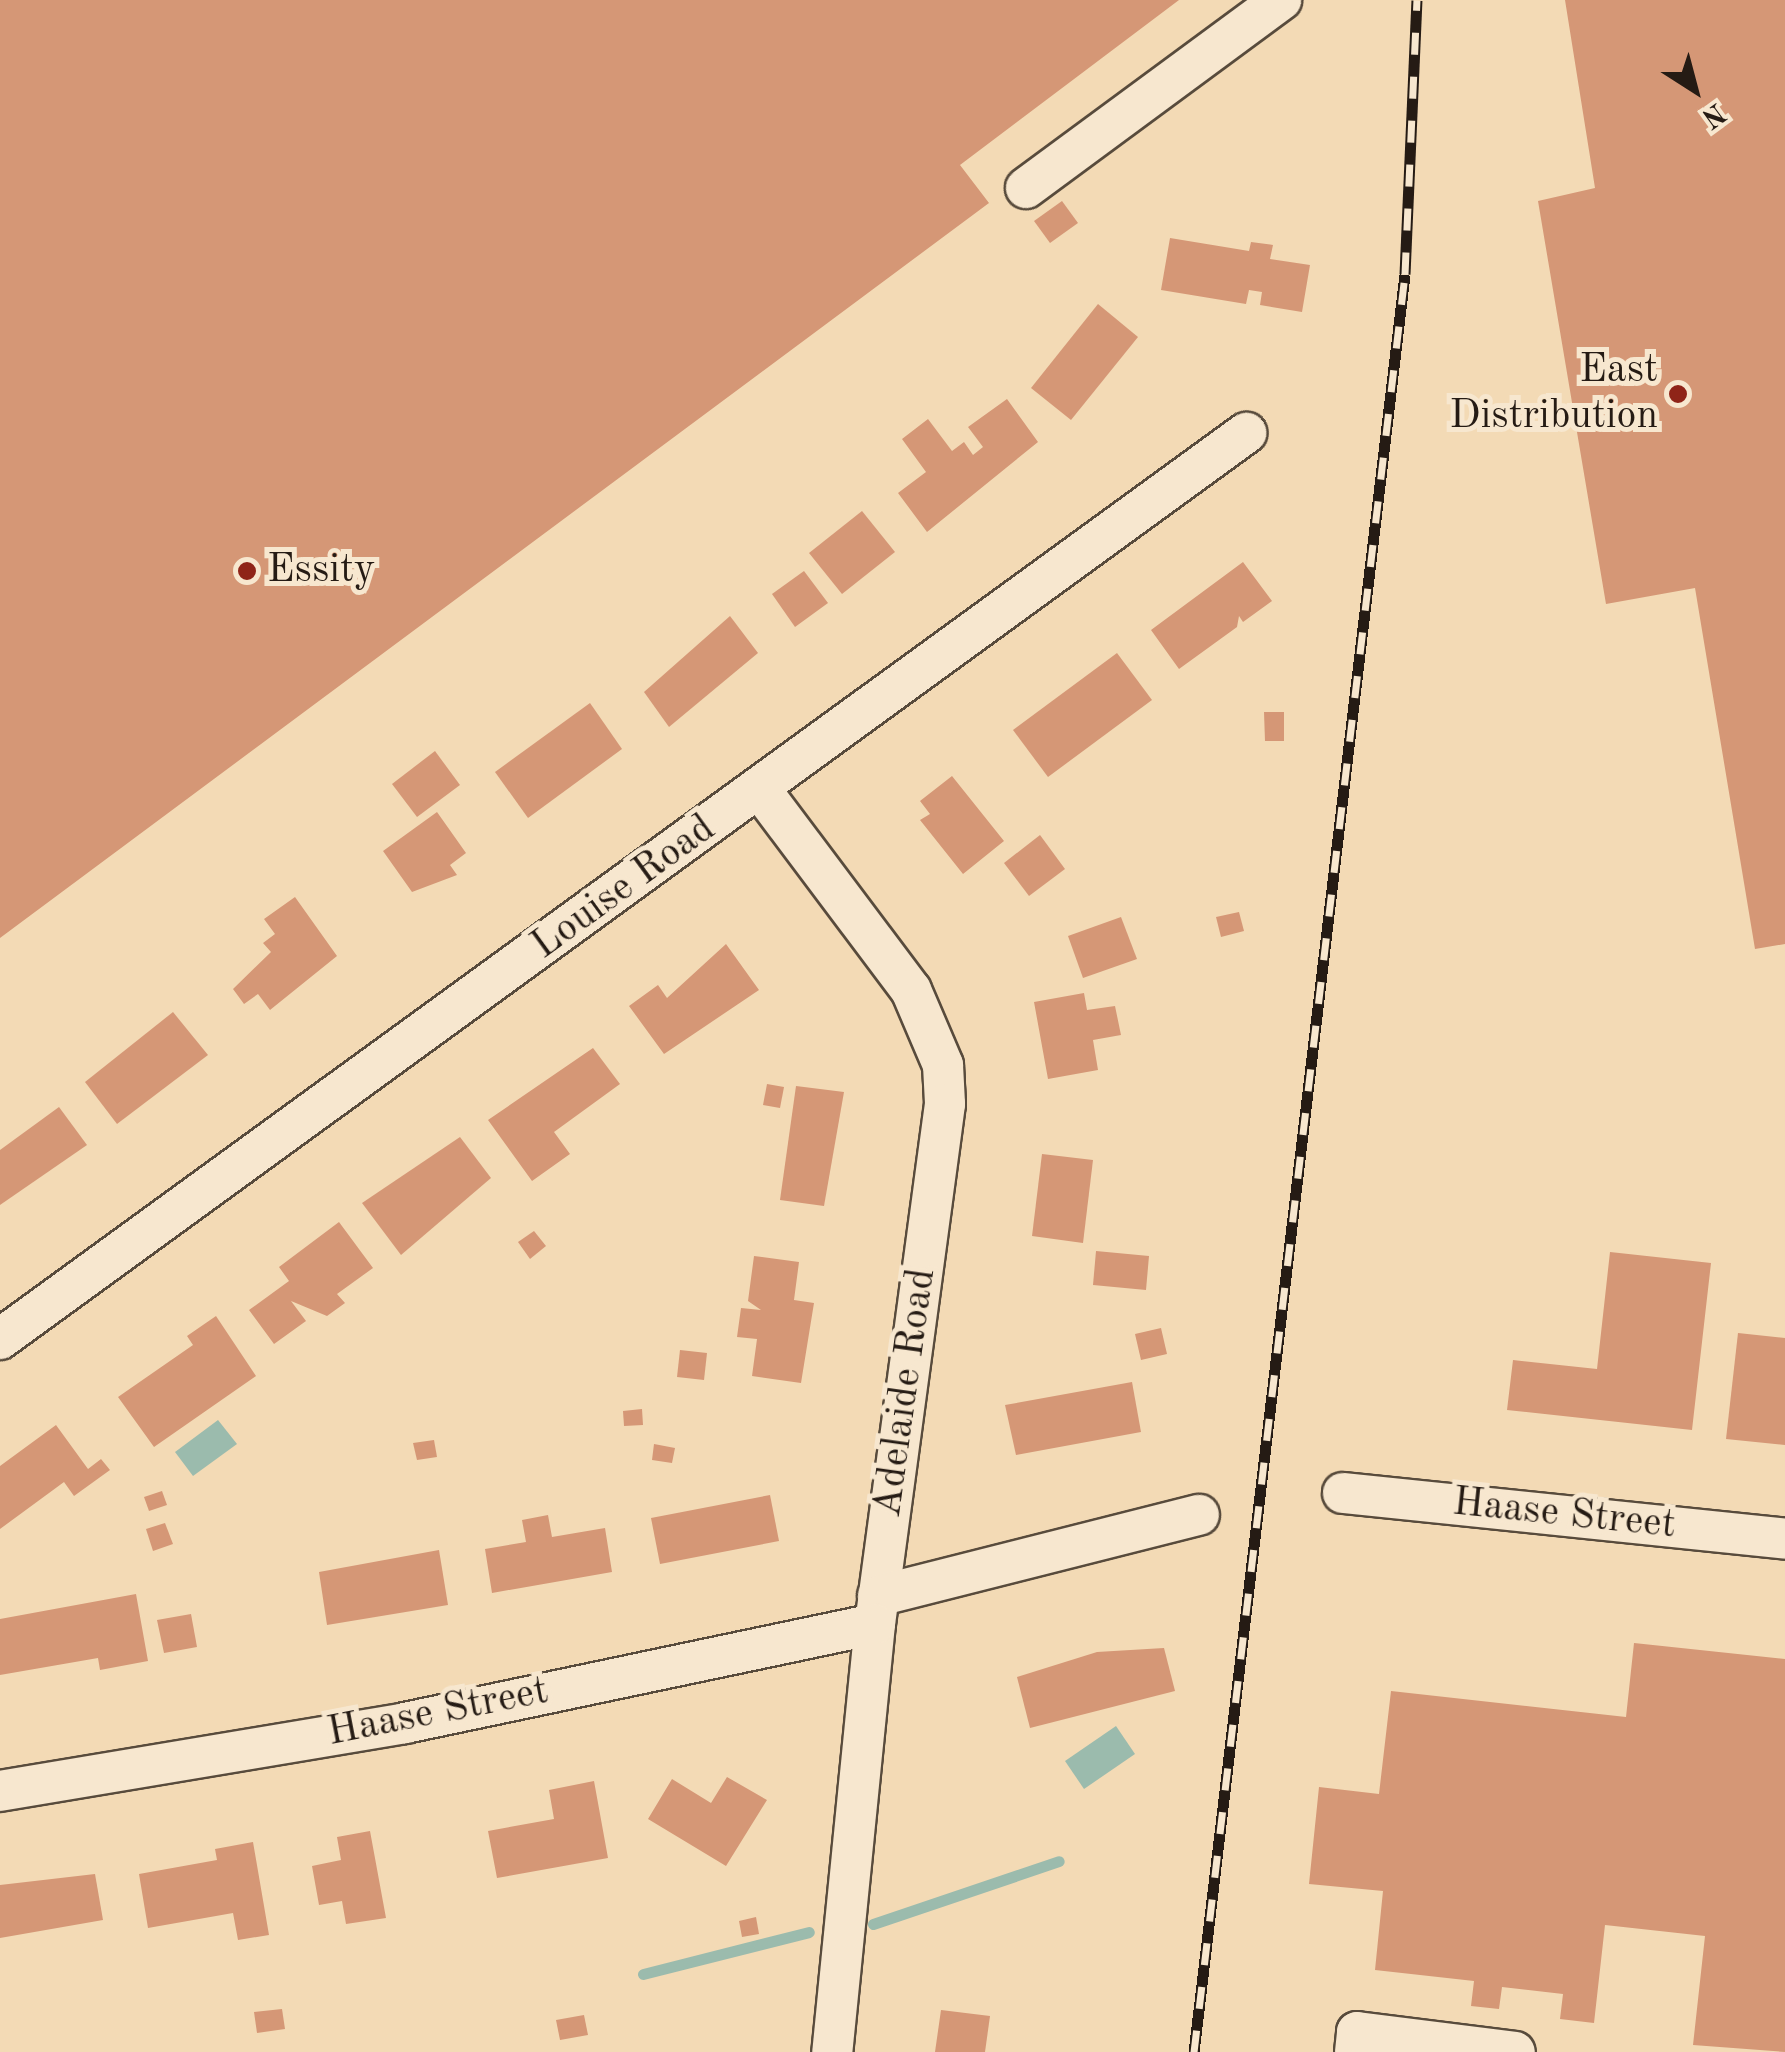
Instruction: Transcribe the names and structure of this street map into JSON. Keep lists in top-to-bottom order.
{
  "streets": {
    "street": ["Louise Road", "Adelaide Road", "Haase Street"]
  },
  "crossings": [
    ["Louise Road", "Adelaide Road"],
    ["Adelaide Road", "Haase Street"]
  ],
  "places": ["East Distribution", "Essity"],
  "north": "bottom right"
}
